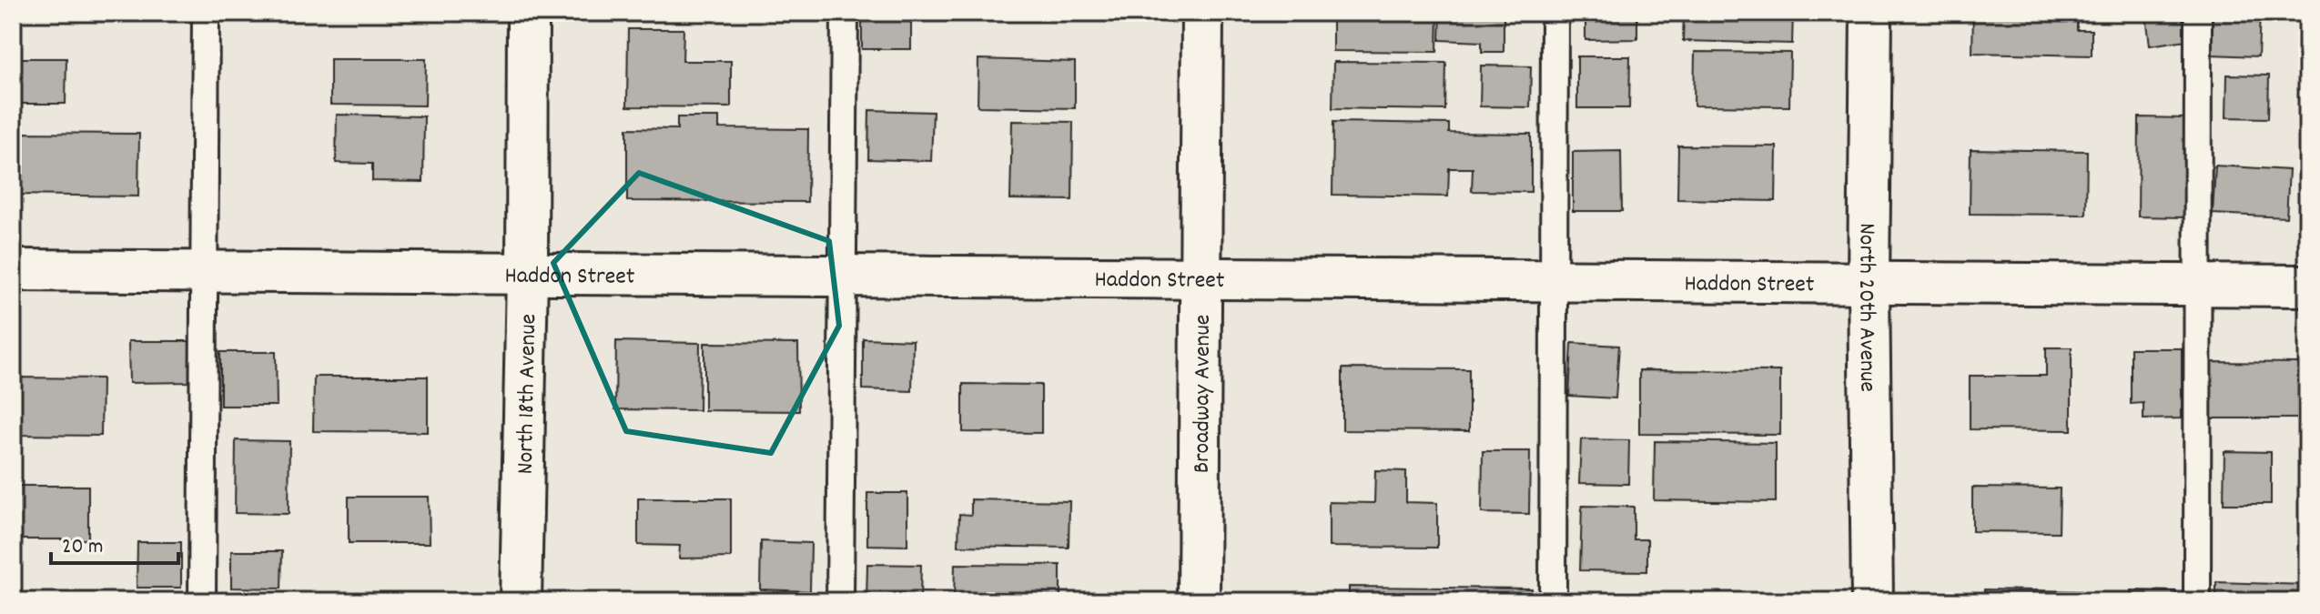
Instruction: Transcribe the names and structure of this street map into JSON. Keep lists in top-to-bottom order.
{
  "streets": {
    "street": [
      "Haddon Street",
      "North 20th Avenue",
      "Broadway Avenue",
      "North 18th Avenue"
    ]
  },
  "crossings": [
    ["Haddon Street", "North 20th Avenue"],
    ["Haddon Street", "Broadway Avenue"],
    ["Haddon Street", "North 18th Avenue"]
  ],
  "scale_bar": "20 m"
}
